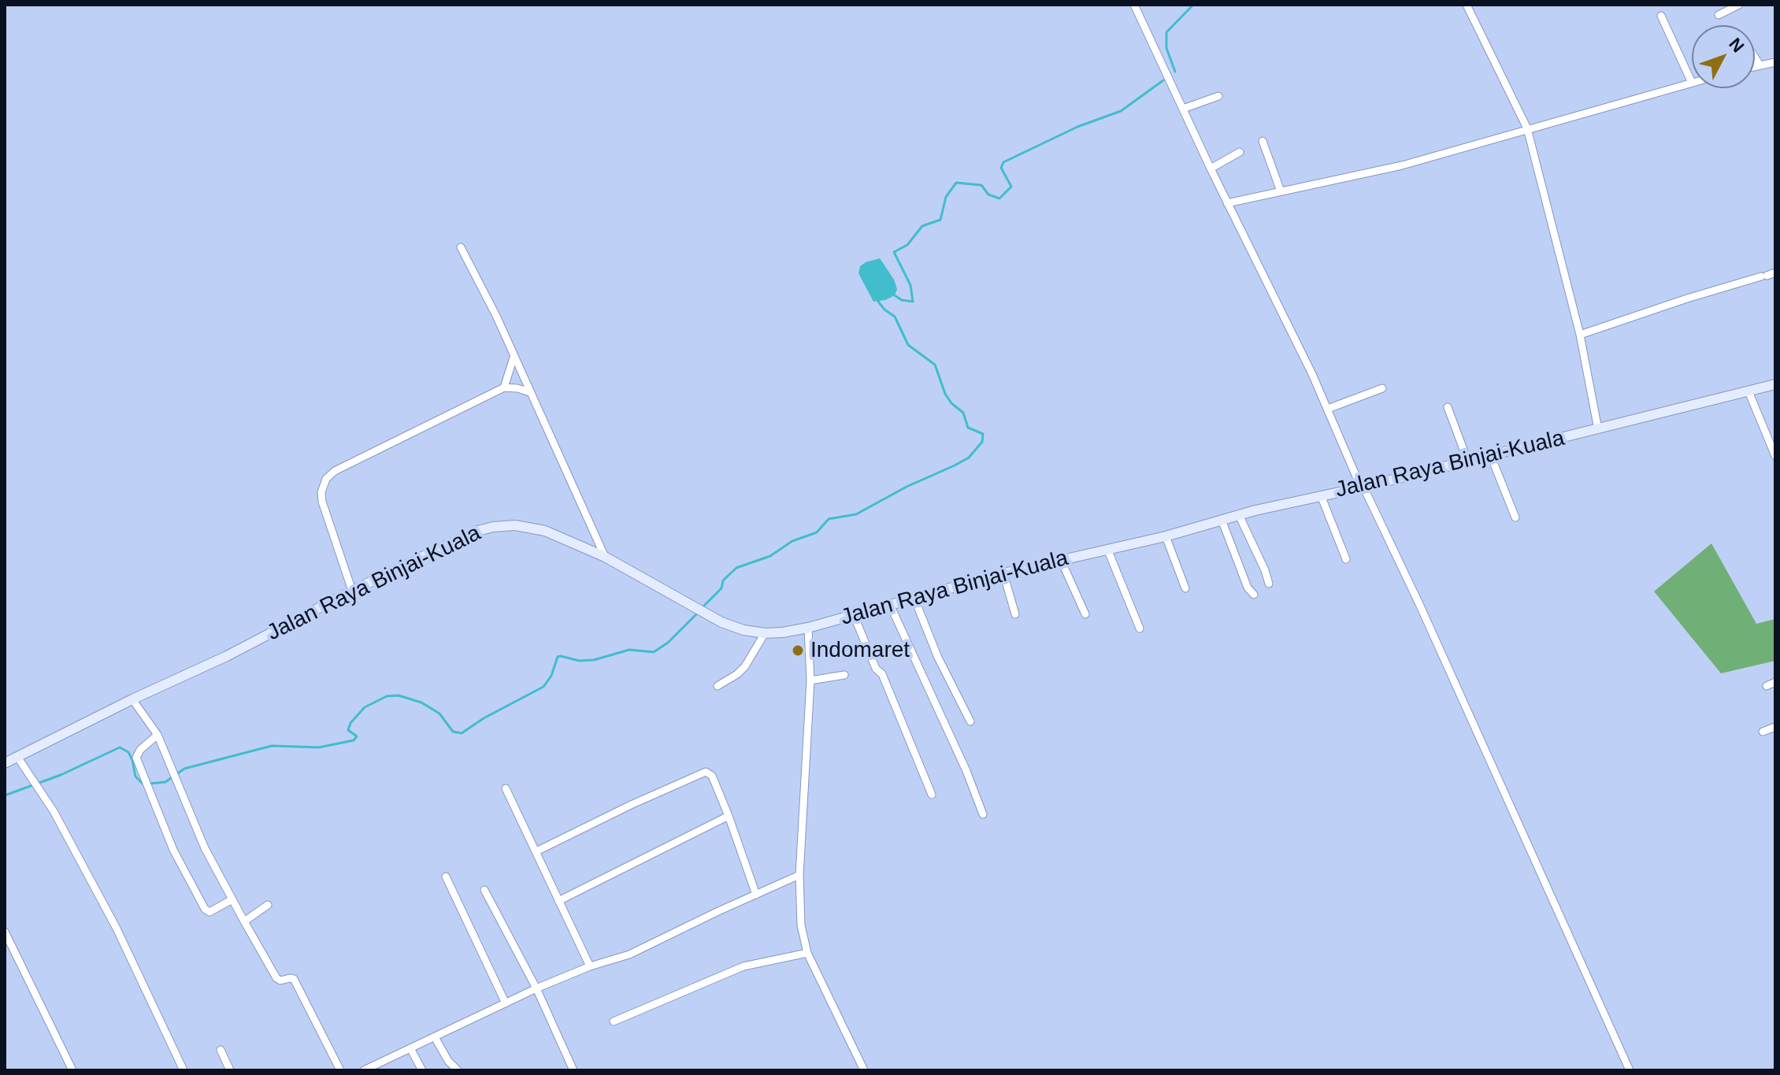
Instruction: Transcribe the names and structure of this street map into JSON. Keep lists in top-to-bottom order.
{
  "streets": {
    "main road": ["Jalan Raya Binjai-Kuala"]
  },
  "places": ["Indomaret"],
  "north": "top right"
}
